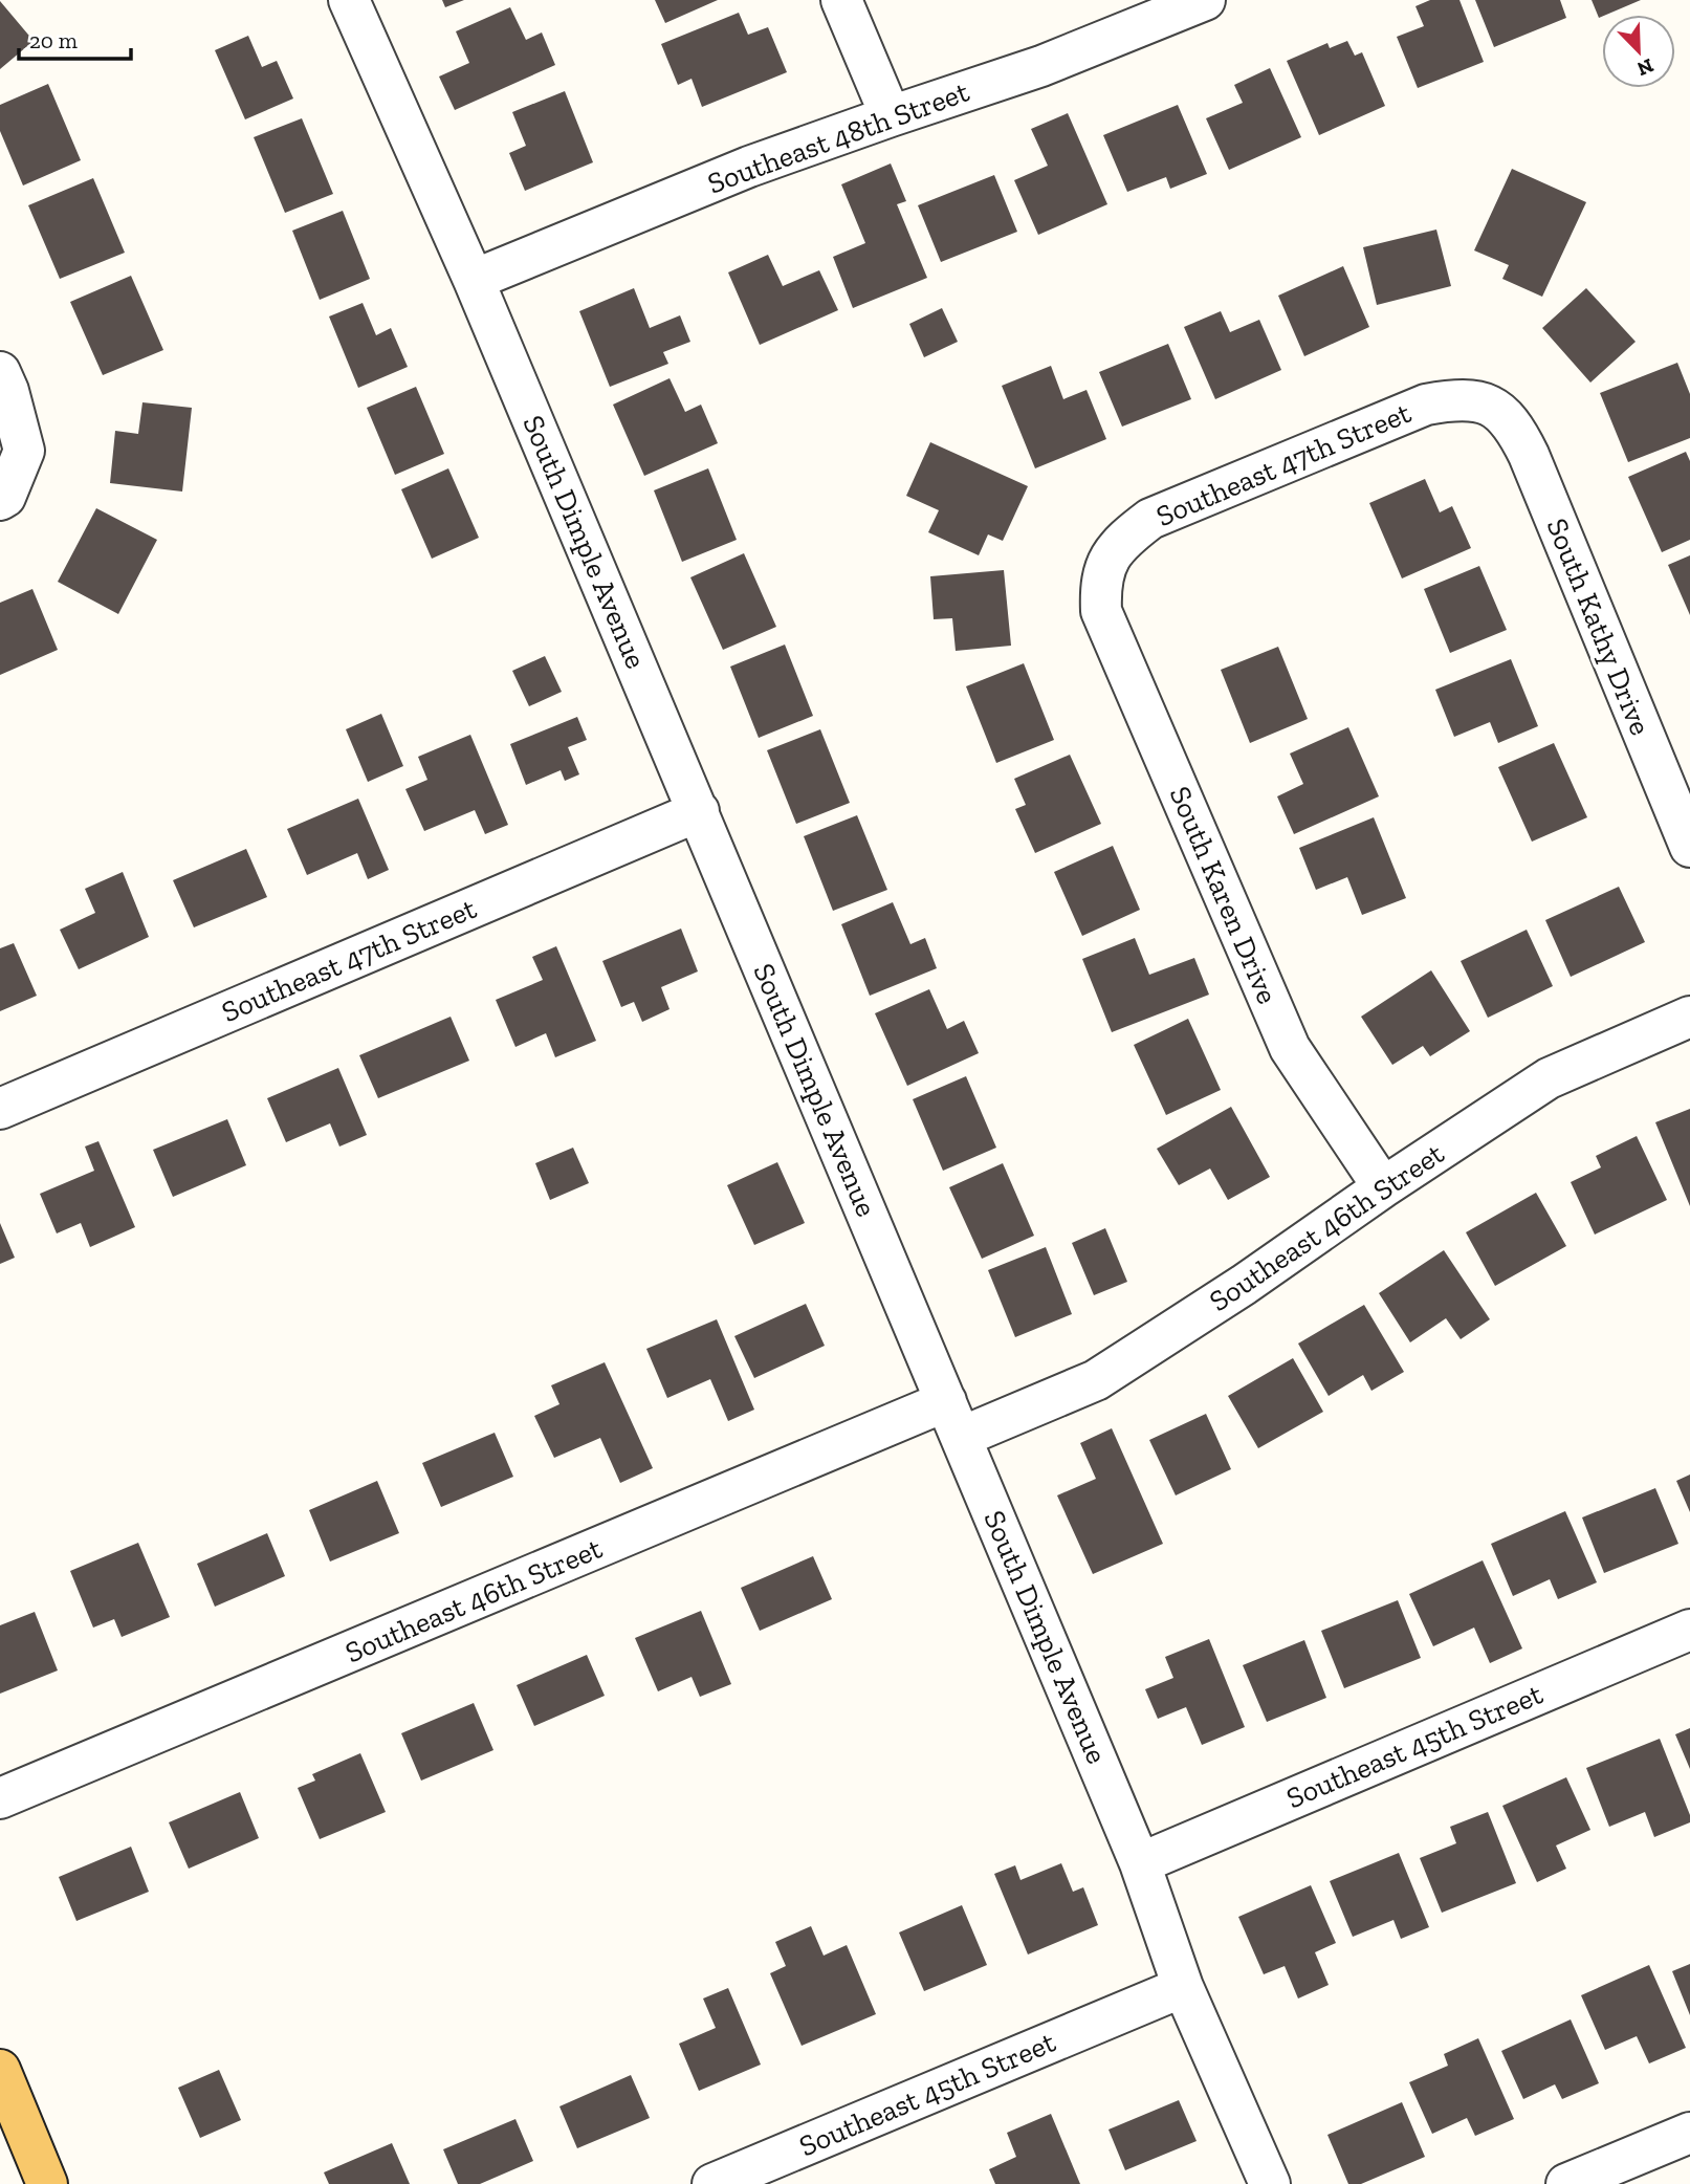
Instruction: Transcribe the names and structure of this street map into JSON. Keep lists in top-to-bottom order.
{
  "streets": {
    "street": [
      "Southeast 48th Street",
      "Southeast 47th Street",
      "South Dimple Avenue",
      "South Kathy Drive",
      "South Karen Drive",
      "Southeast 46th Street",
      "Southeast 45th Street"
    ]
  },
  "crossings": [
    ["Southeast 48th Street", "South Dimple Avenue"],
    ["Southeast 47th Street", "South Dimple Avenue"],
    ["Southeast 47th Street", "South Kathy Drive"],
    ["Southeast 47th Street", "South Karen Drive"],
    ["South Dimple Avenue", "Southeast 46th Street"],
    ["South Dimple Avenue", "Southeast 45th Street"],
    ["South Karen Drive", "Southeast 46th Street"]
  ],
  "scale_bar": "20 m",
  "north": "bottom right"
}
